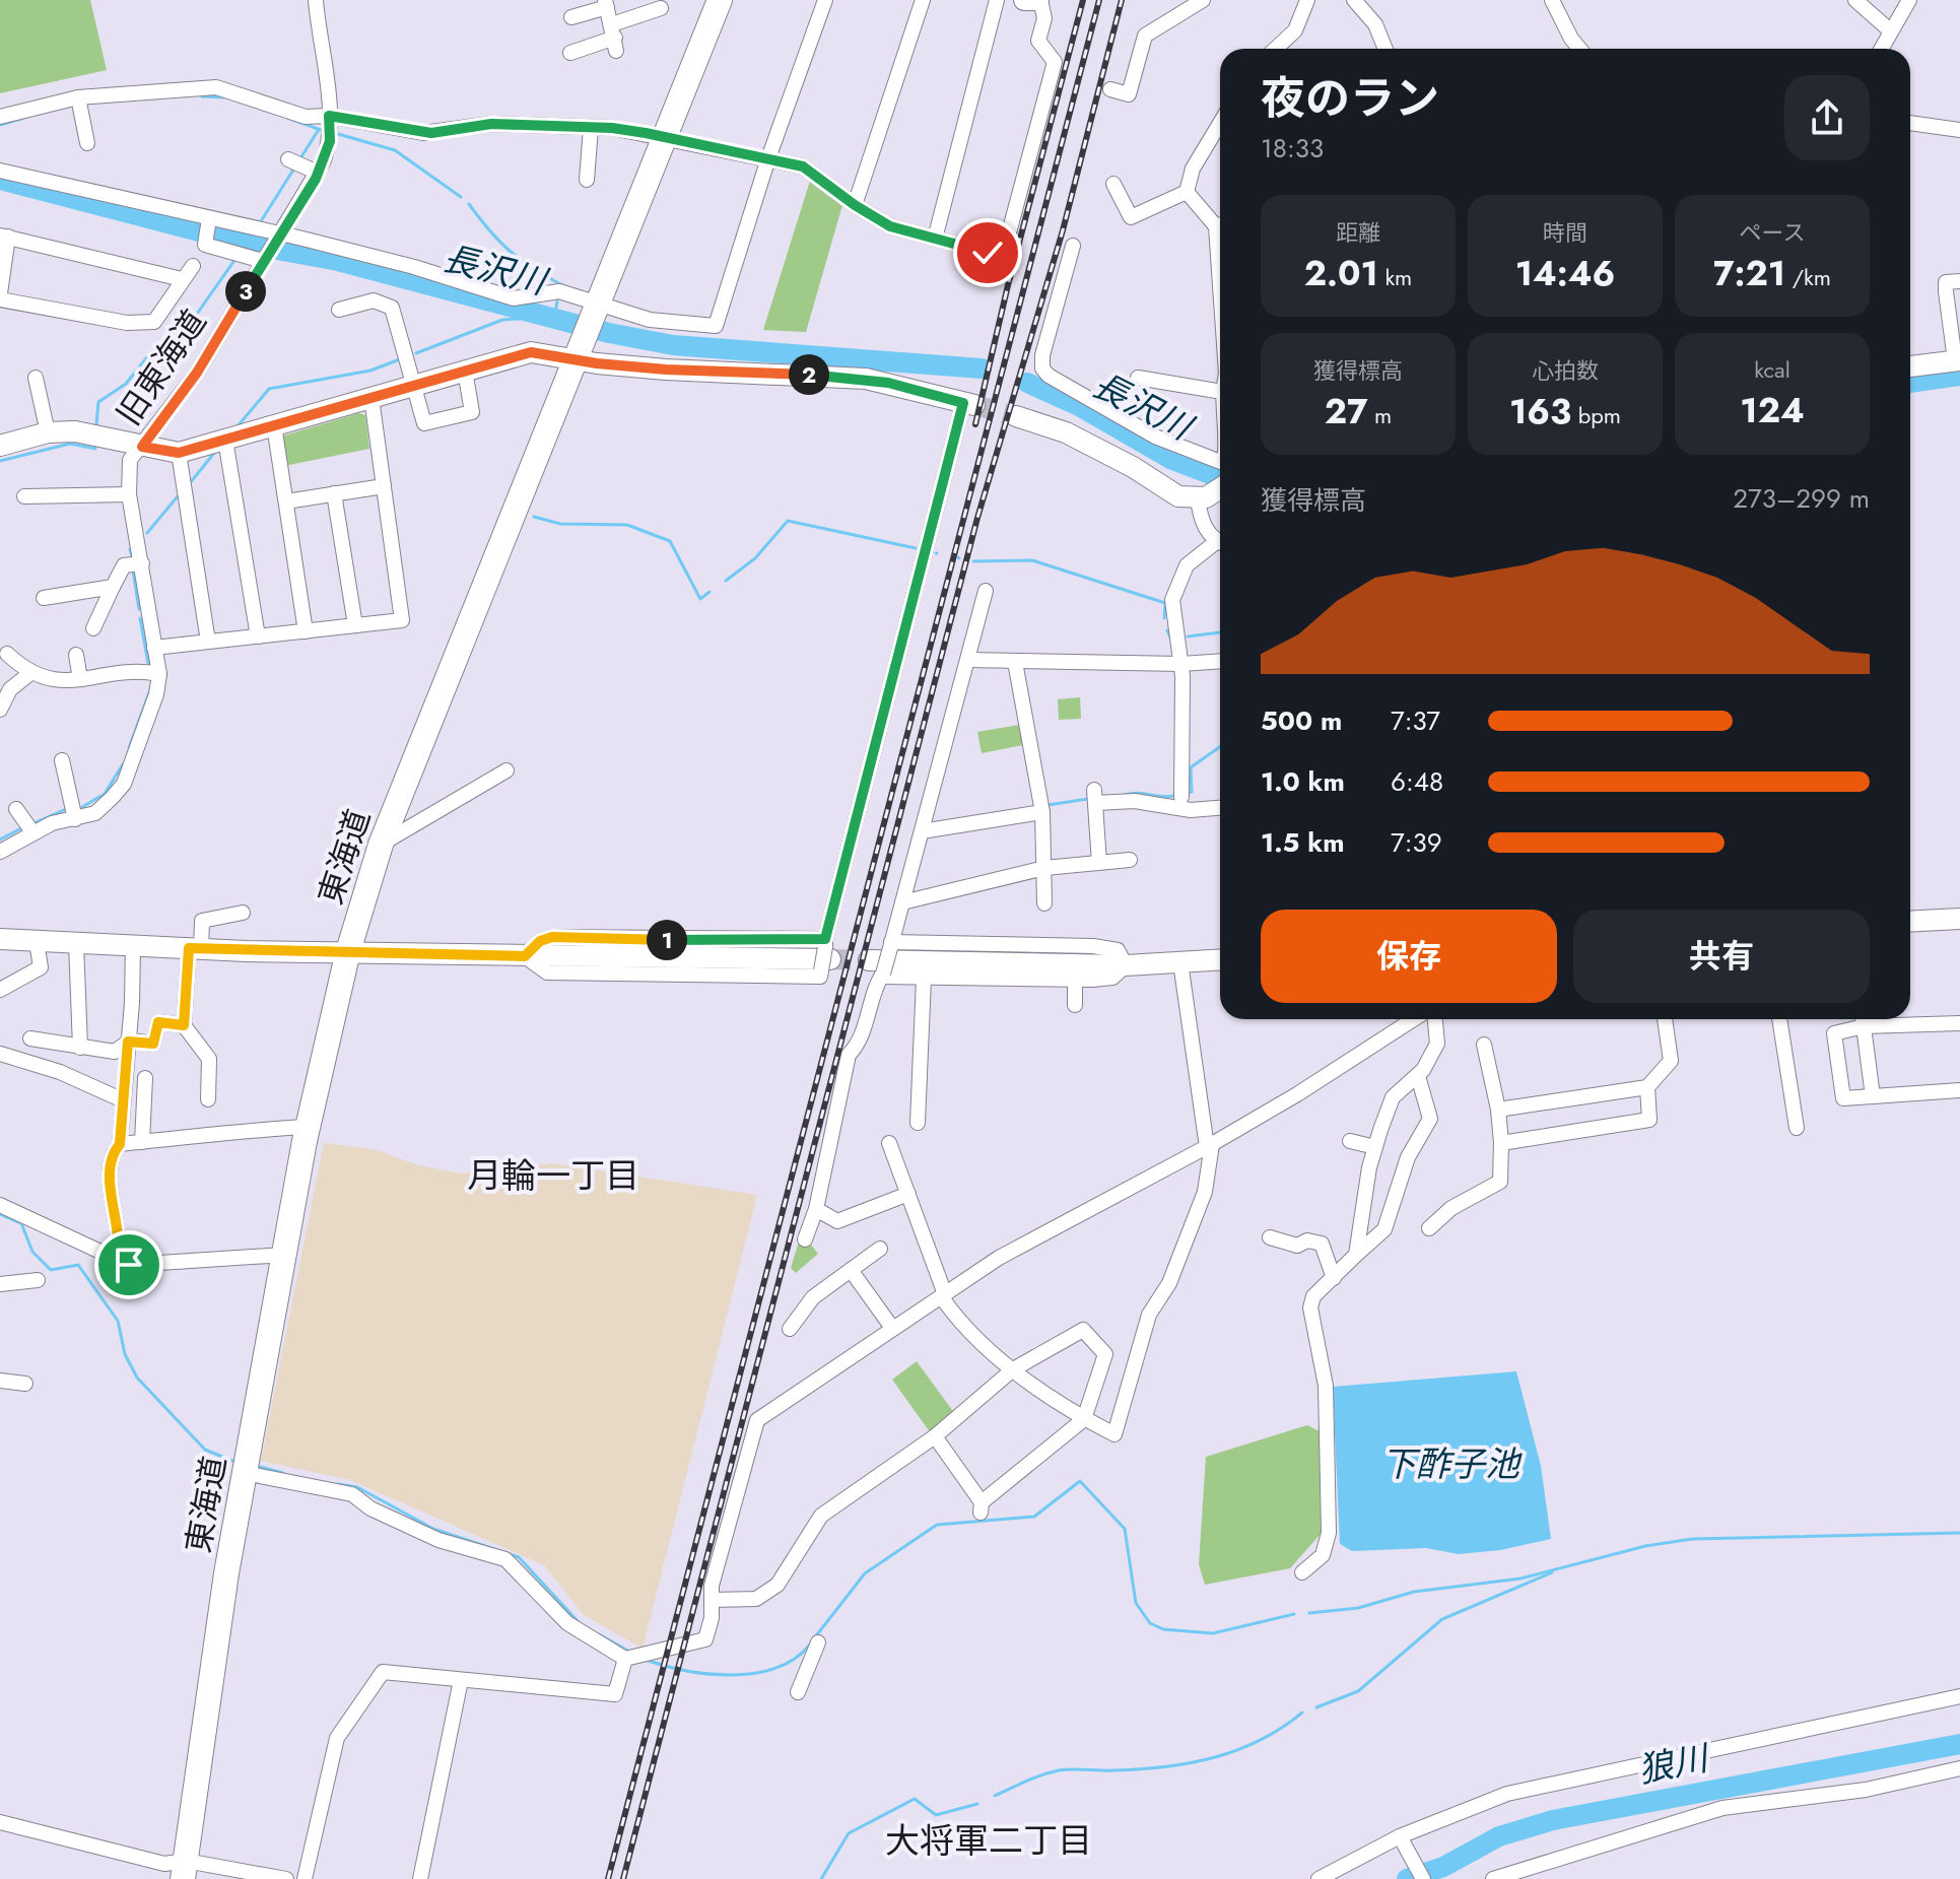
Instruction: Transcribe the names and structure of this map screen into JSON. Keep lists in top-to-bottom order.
{
  "streets": {
    "highway": ["東海道"],
    "street": ["旧東海道"]
  },
  "districts": ["月輪一丁目", "大将軍二丁目"],
  "water": ["長沢川", "下酢子池", "狼川"],
  "page": {
    "heading": ["夜のラン", "18:33"],
    "stats": [
      ["距離", "2.01 km"],
      ["時間", "14:46"],
      ["ペース", "7:21 /km"],
      ["獲得標高", "27 m"],
      ["心拍数", "163 bpm"],
      ["kcal", "124"]
    ],
    "pins": ["3", "2", "1"],
    "chart": ["獲得標高", "273–299 m"],
    "list": [
      {
        "name": "500 m",
        "note": "7:37"
      },
      {
        "name": "1.0 km",
        "note": "6:48"
      },
      {
        "name": "1.5 km",
        "note": "7:39"
      }
    ],
    "buttons": ["保存", "共有"]
  }
}
